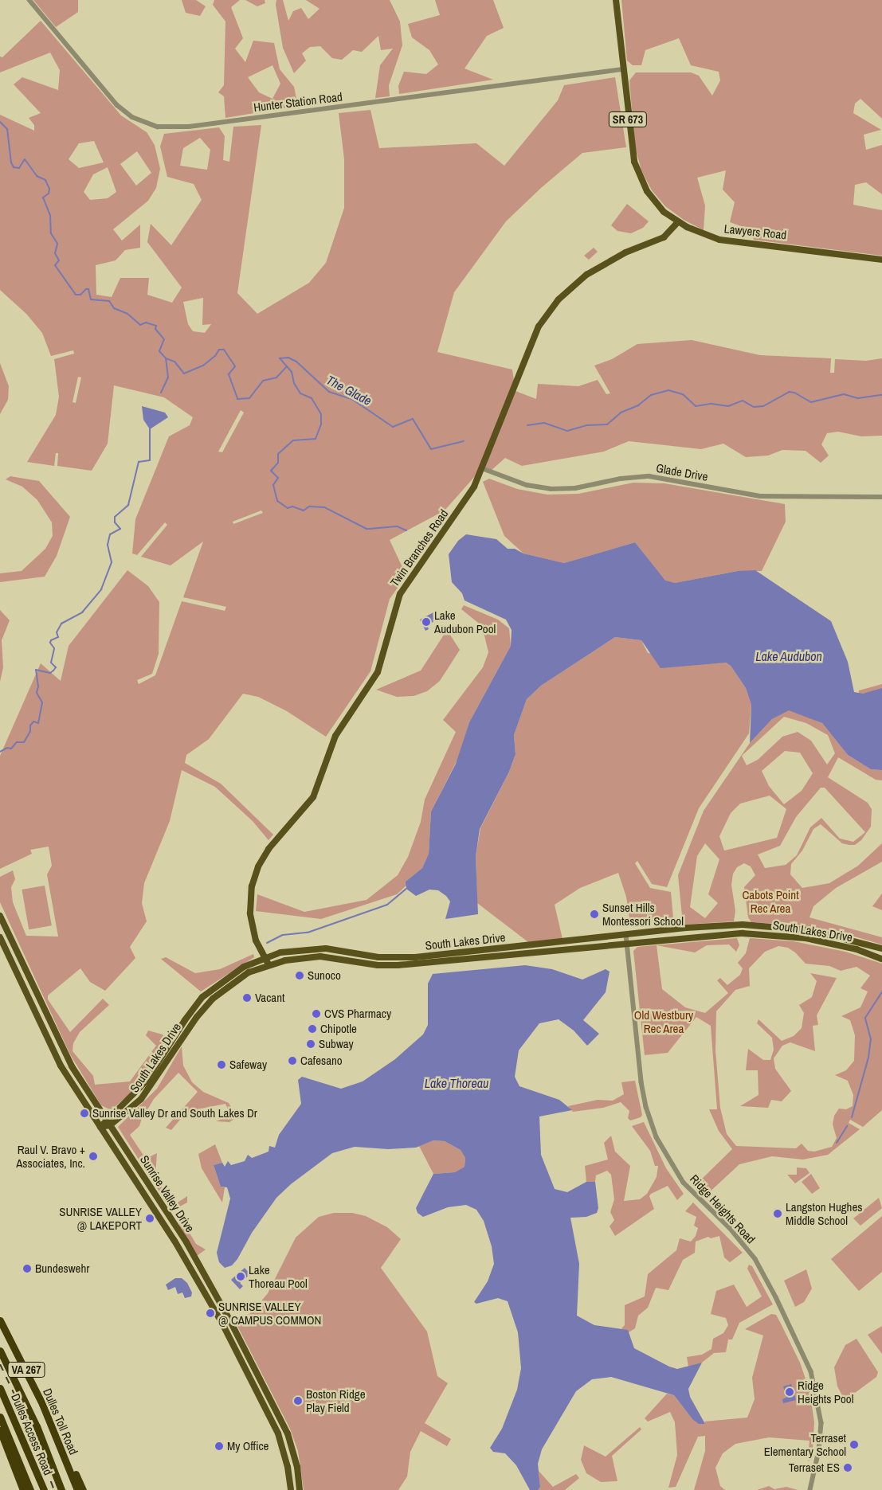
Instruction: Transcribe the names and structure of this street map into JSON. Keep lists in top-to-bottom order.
{
  "streets": {
    "highway": ["VA 267", "Dulles Toll Road", "Dulles Access Road"],
    "main road": [
      "SR 673",
      "Lawyers Road",
      "Twin Branches Road",
      "South Lakes Drive",
      "Sunrise Valley Drive"
    ],
    "street": ["Hunter Station Road", "Glade Drive", "Ridge Heights Road"]
  },
  "crossings": [
    ["Hunter Station Road", "Lawyers Road"],
    ["Lawyers Road", "Twin Branches Road"],
    ["Glade Drive", "Twin Branches Road"],
    ["Twin Branches Road", "South Lakes Drive"],
    ["South Lakes Drive", "Sunrise Valley Drive"],
    ["South Lakes Drive", "Ridge Heights Road"]
  ],
  "water": ["The Glade", "Lake Audubon", "Lake Thoreau"],
  "parks": ["Cabots Point Rec Area", "Old Westbury Rec Area"],
  "places": [
    "Lake Audubon Pool",
    "Sunset Hills Montessori School",
    "Sunoco",
    "Vacant",
    "CVS Pharmacy",
    "Chipotle",
    "Subway",
    "Cafesano",
    "Safeway",
    "Sunrise Valley Dr and South Lakes Dr",
    "Raul V. Bravo + Associates, Inc.",
    "Langston Hughes Middle School",
    "SUNRISE VALLEY @ LAKEPORT",
    "Bundeswehr",
    "Lake Thoreau Pool",
    "SUNRISE VALLEY @ CAMPUS COMMON",
    "Ridge Heights Pool",
    "Boston Ridge Play Field",
    "Terraset Elementary School",
    "My Office",
    "Terraset ES"
  ]
}
